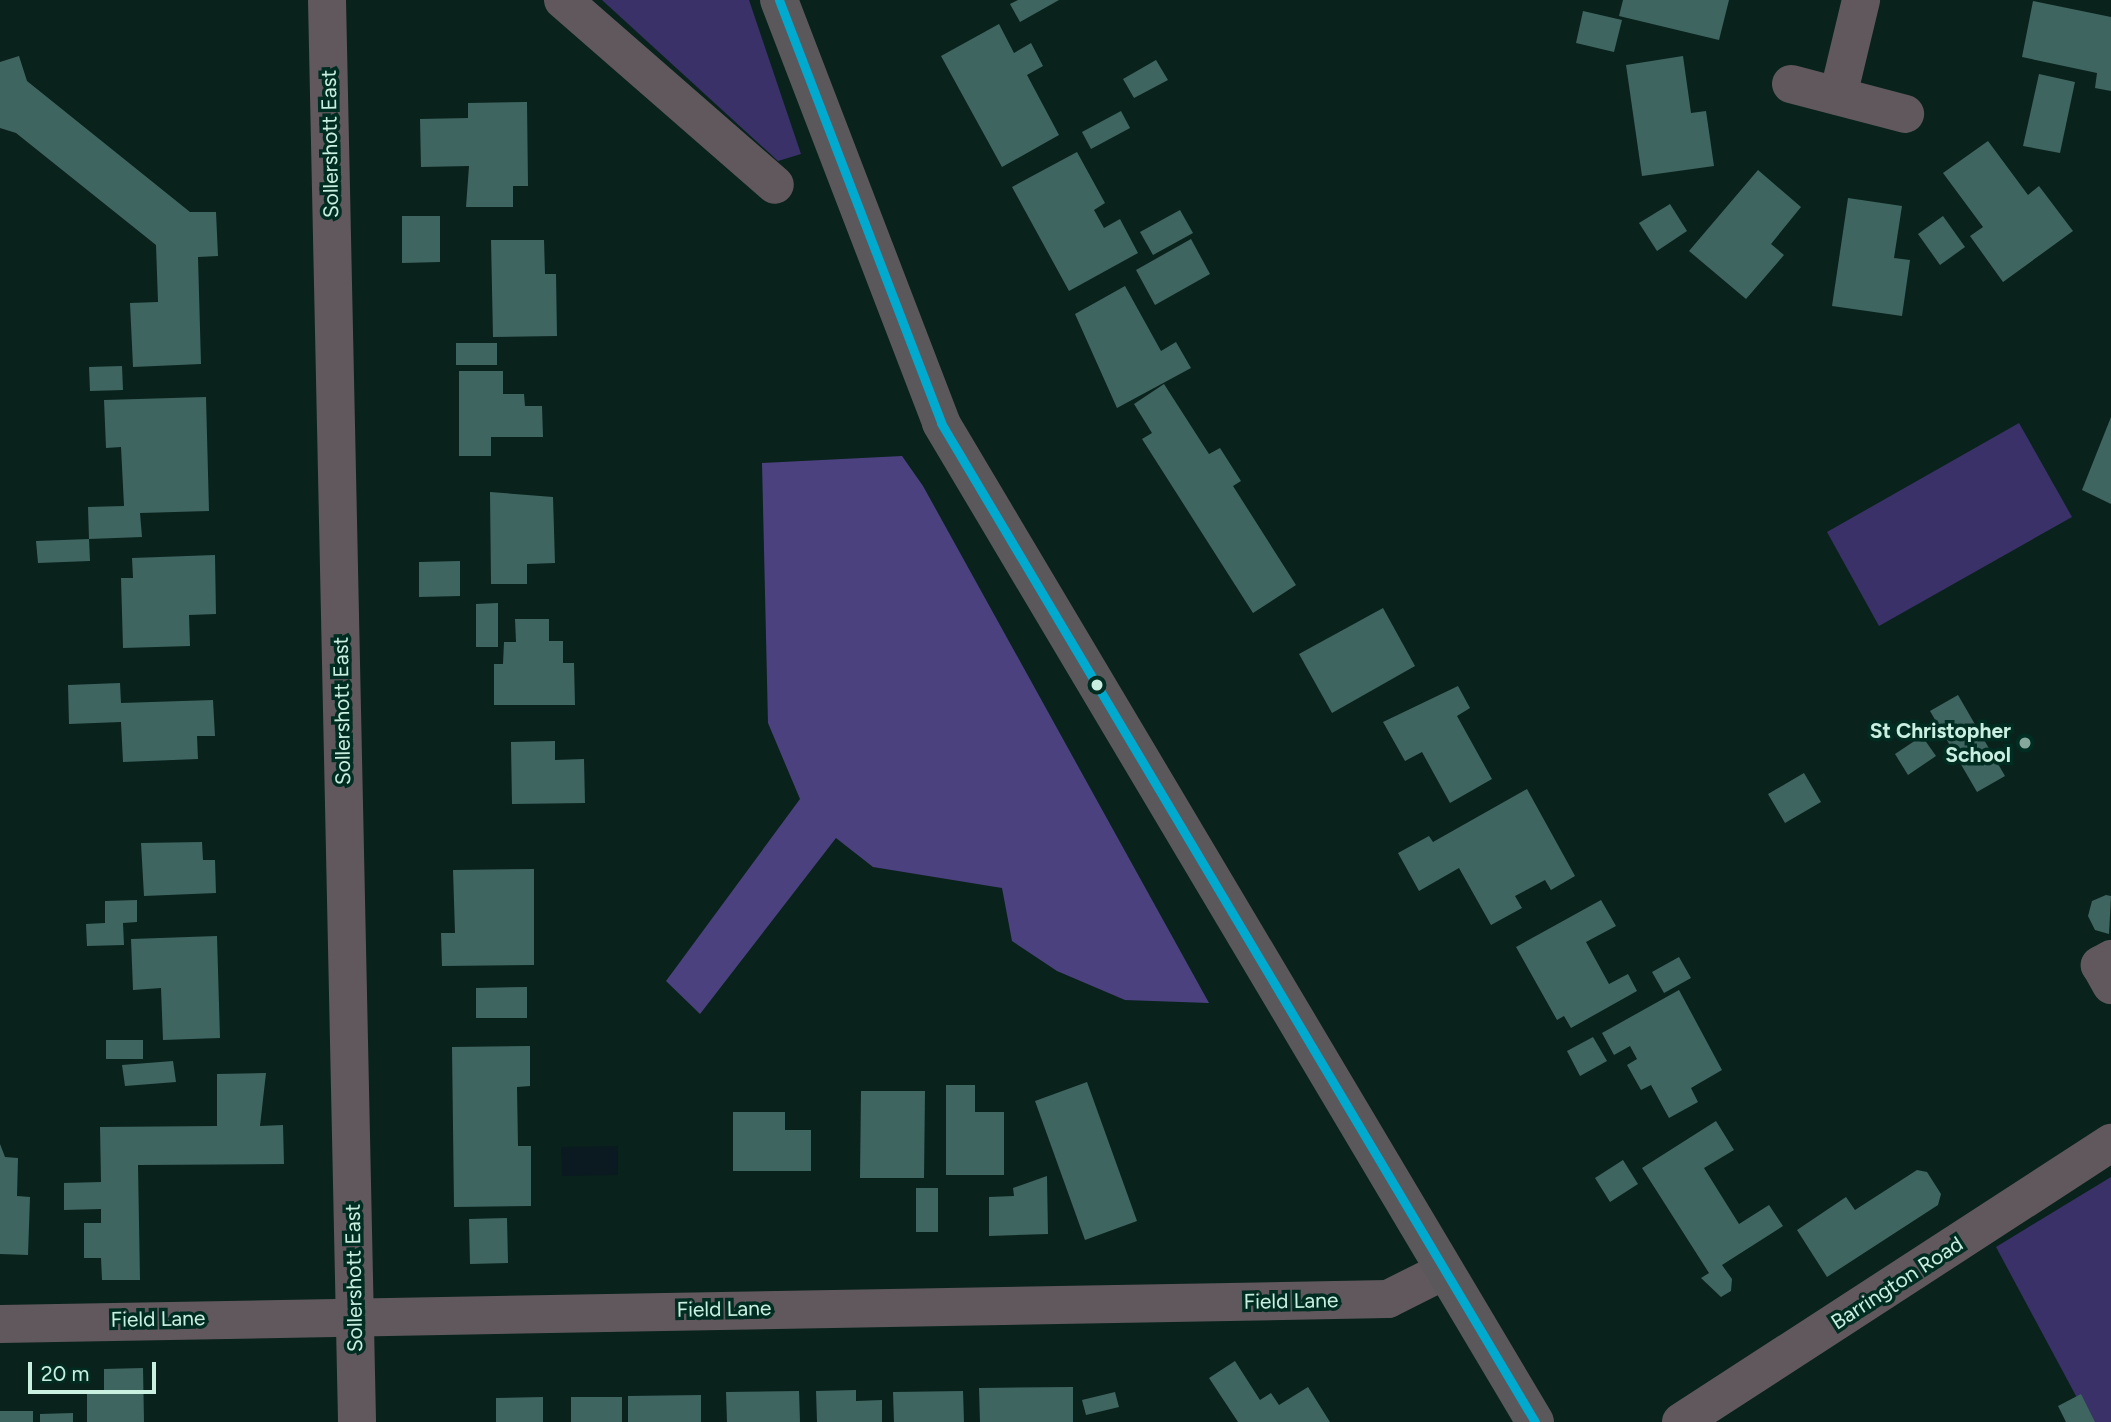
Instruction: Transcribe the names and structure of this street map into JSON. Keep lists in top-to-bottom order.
{
  "streets": {
    "street": ["Sollershott East", "Barrington Road", "Field Lane"]
  },
  "crossings": [
    ["Sollershott East", "Field Lane"]
  ],
  "places": ["St Christopher School"],
  "scale_bar": "20 m"
}
